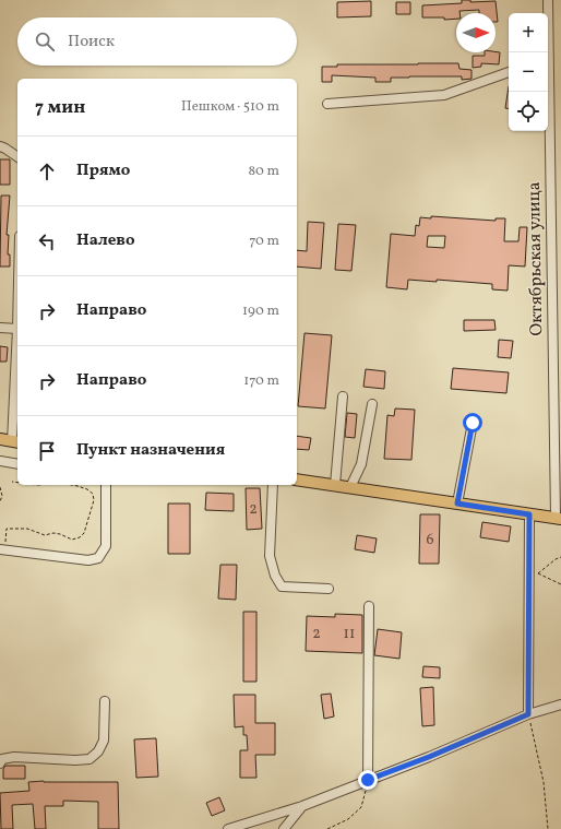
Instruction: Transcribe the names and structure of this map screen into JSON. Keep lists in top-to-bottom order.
{
  "streets": {
    "street": ["Октябрьская улица"]
  },
  "house_numbers": [
    "2",
    "6",
    "2",
    "11"
  ],
  "north": "right",
  "page": {
    "map_buttons": ["+", "−"],
    "search": "Поиск",
    "heading": ["7 мин", "Пешком · 510 m"],
    "list": [
      ["Прямо", "80 m"],
      ["Налево", "70 m"],
      ["Направо", "190 m"],
      ["Направо", "170 m"],
      "Пункт назначения"
    ]
  }
}
